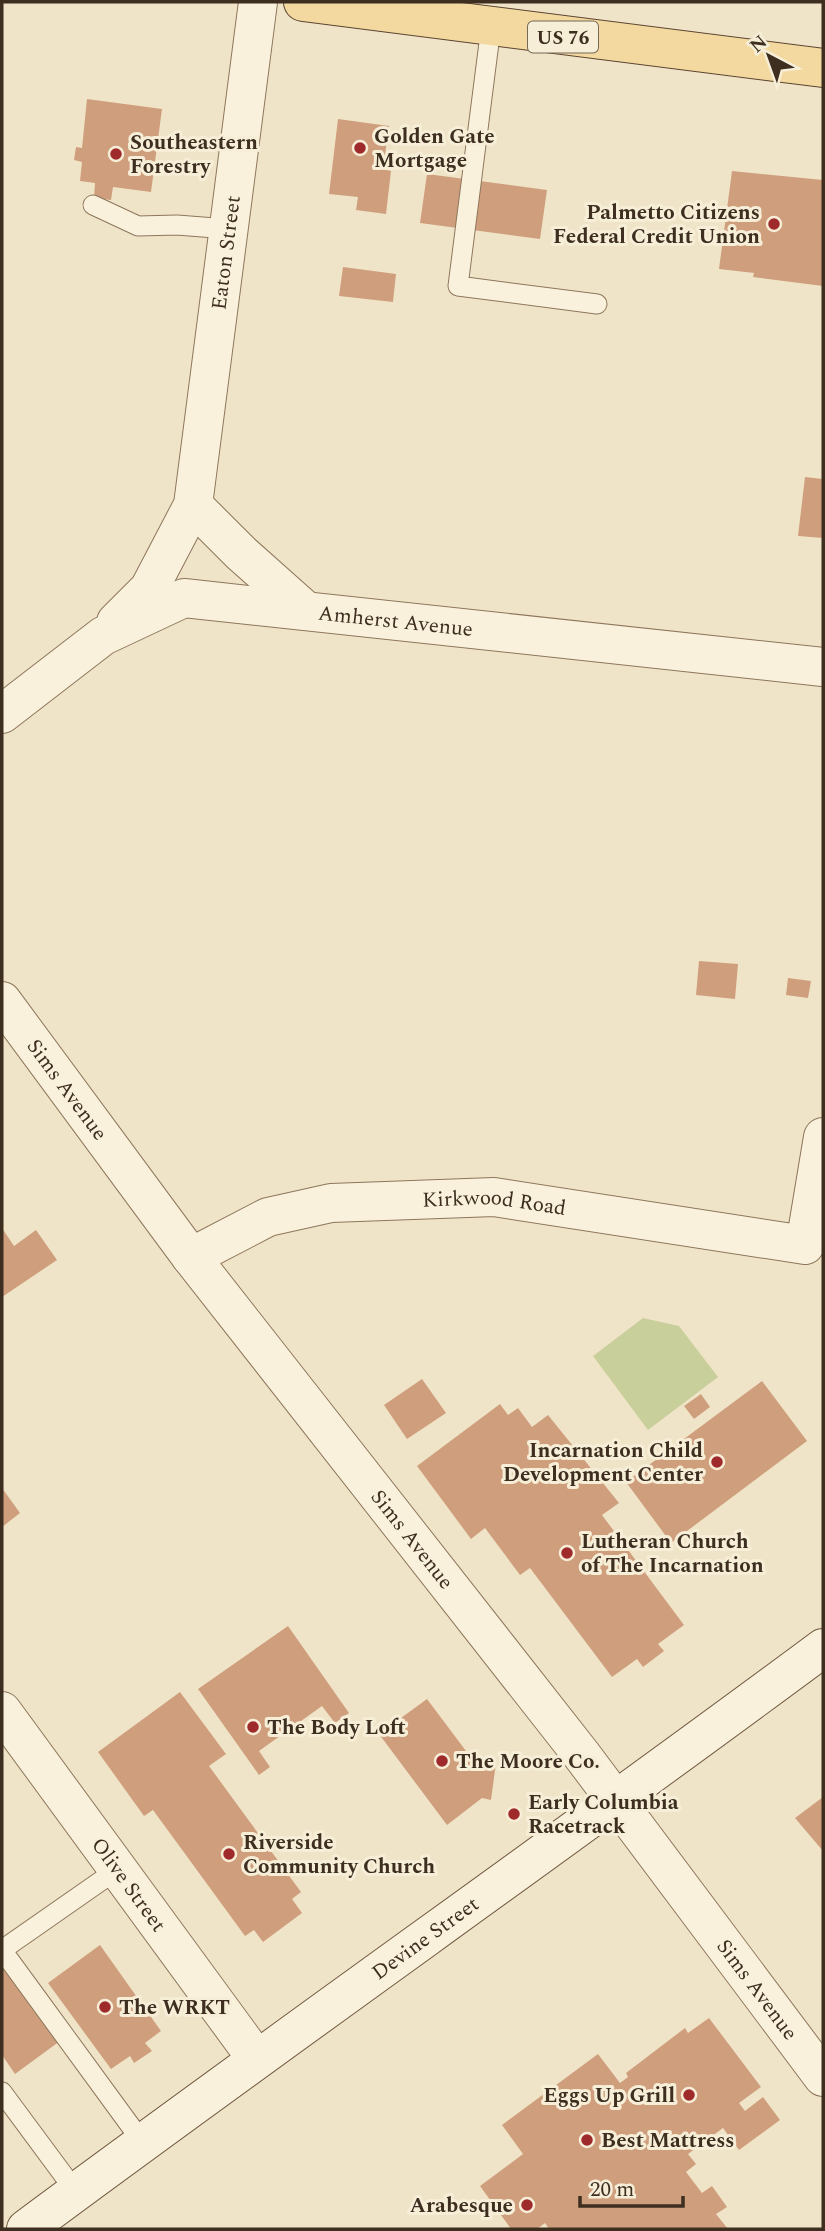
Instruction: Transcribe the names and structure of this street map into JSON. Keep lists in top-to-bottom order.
{
  "streets": {
    "main road": ["US 76"],
    "street": [
      "Eaton Street",
      "Amherst Avenue",
      "Sims Avenue",
      "Kirkwood Road",
      "Olive Street",
      "Devine Street"
    ]
  },
  "crossings": [
    ["Sims Avenue", "Kirkwood Road"],
    ["Sims Avenue", "Devine Street"],
    ["Olive Street", "Devine Street"]
  ],
  "places": [
    "Golden Gate Mortgage",
    "Southeastern Forestry",
    "Palmetto Citizens Federal Credit Union",
    "Incarnation Child Development Center",
    "Lutheran Church of The Incarnation",
    "The Body Loft",
    "The Moore Co.",
    "Early Columbia Racetrack",
    "Riverside Community Church",
    "The WRKT",
    "Eggs Up Grill",
    "Best Mattress",
    "Arabesque"
  ],
  "scale_bar": "20 m",
  "north": "top left"
}
